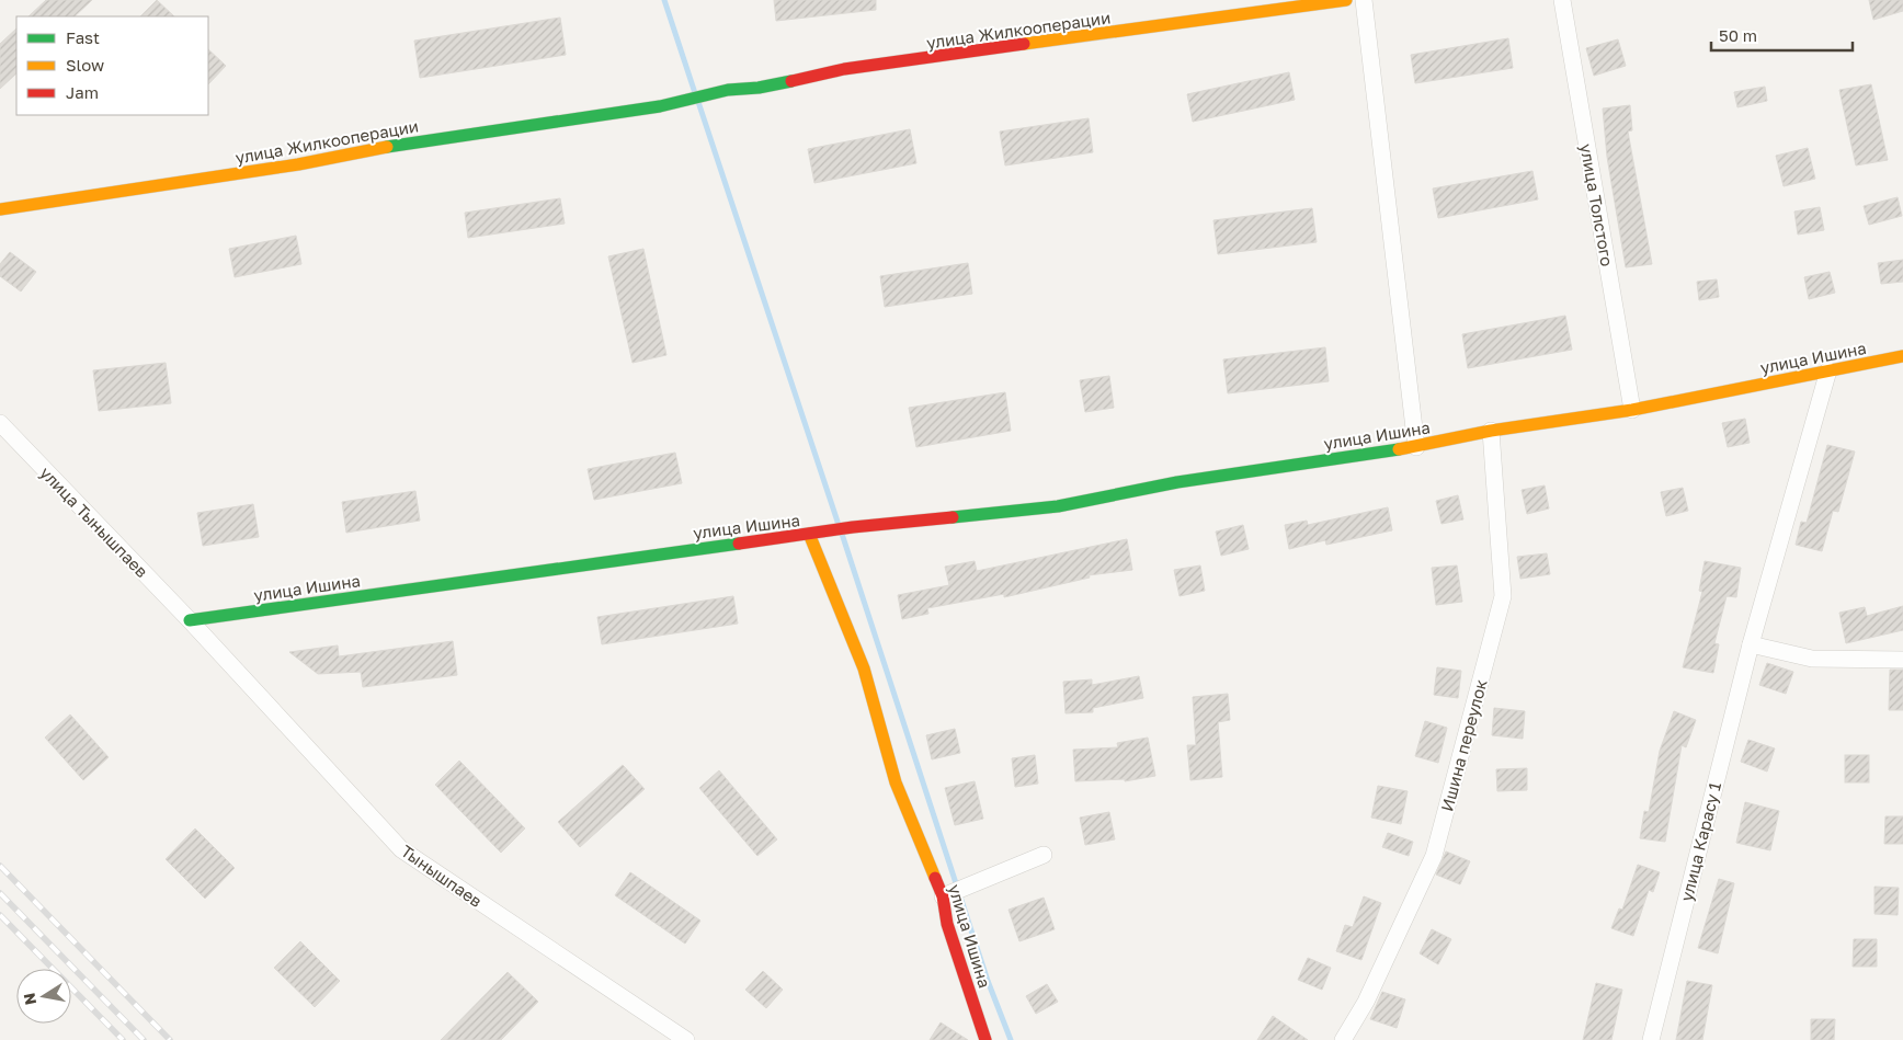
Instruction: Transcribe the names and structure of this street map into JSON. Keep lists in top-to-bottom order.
{
  "streets": {
    "street": [
      "улица Жилкооперации",
      "улица Толстого",
      "улица Ишина",
      "улица Тынышпаев",
      "Ишина переулок",
      "улица Карасу 1",
      "Тынышпаев"
    ]
  },
  "crossings": [
    ["улица Толстого", "улица Ишина"],
    ["улица Ишина", "улица Тынышпаев"],
    ["улица Ишина", "Ишина переулок"],
    ["улица Ишина", "улица Карасу 1"],
    ["улица Ишина", "Тынышпаев"],
    ["улица Тынышпаев", "Тынышпаев"]
  ],
  "legend": ["Fast", "Slow", "Jam"],
  "scale_bar": "50 m",
  "north": "left"
}
